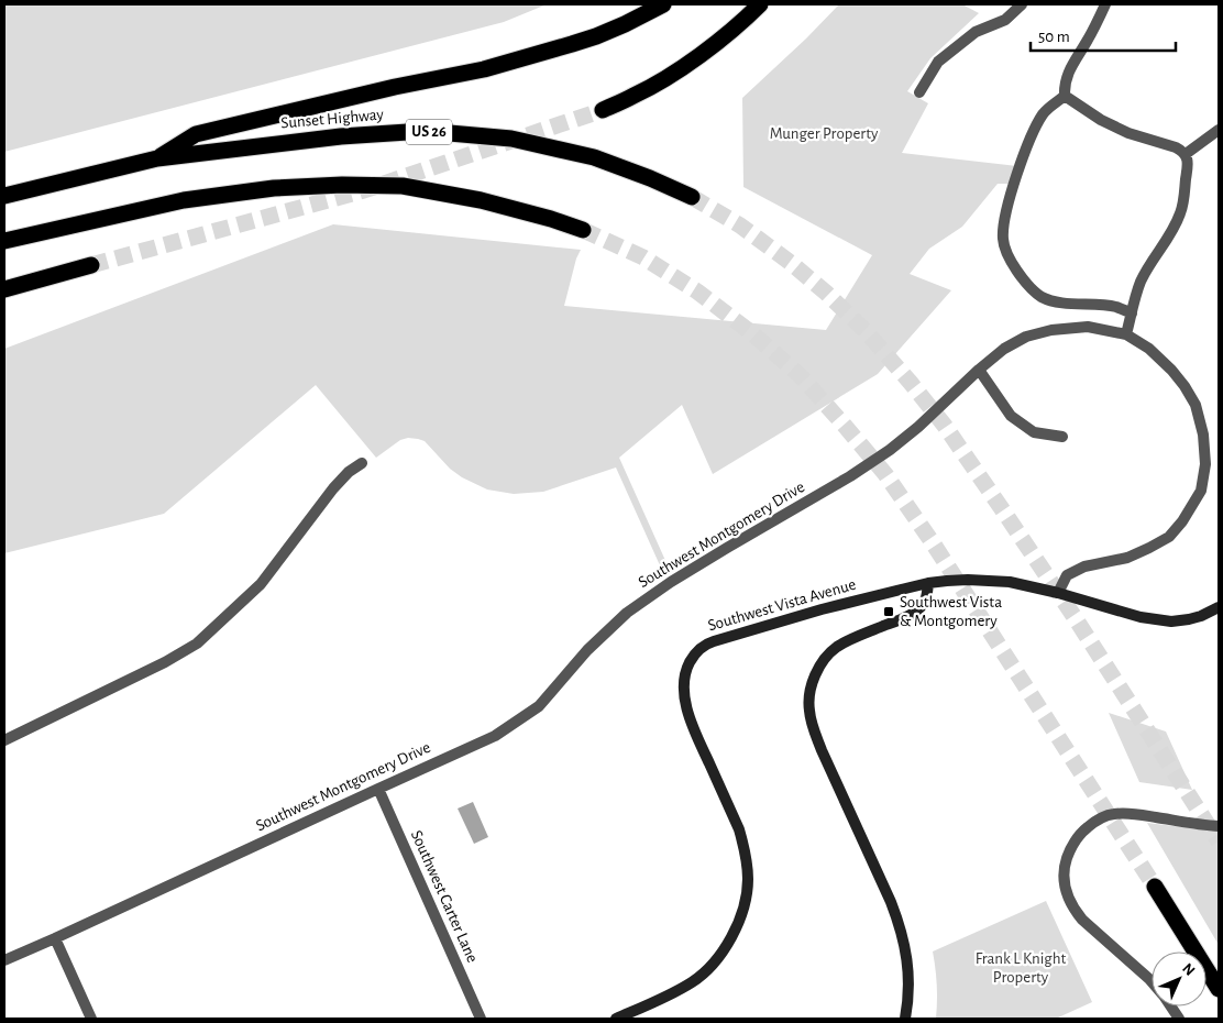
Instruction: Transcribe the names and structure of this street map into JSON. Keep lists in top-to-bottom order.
{
  "streets": {
    "highway": ["Sunset Highway", "US 26"],
    "main road": ["Southwest Vista Avenue"],
    "street": ["Southwest Montgomery Drive", "Southwest Carter Lane"]
  },
  "crossings": [
    ["Southwest Montgomery Drive", "Southwest Vista Avenue"],
    ["Southwest Montgomery Drive", "Southwest Carter Lane"]
  ],
  "parks": ["Munger Property", "Frank L Knight Property"],
  "places": {
    "transit": ["Southwest Vista & Montgomery"]
  },
  "scale_bar": "50 m",
  "north": "top right"
}
